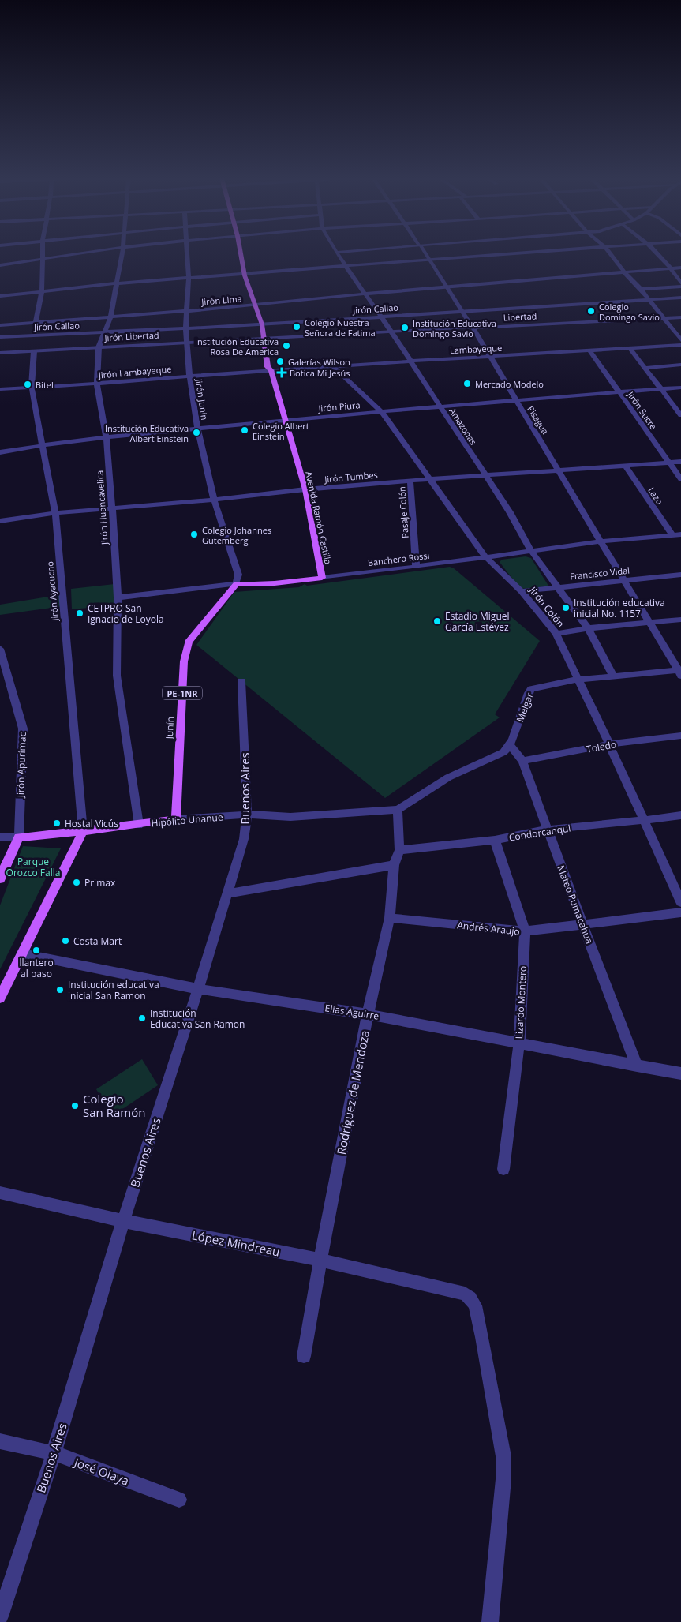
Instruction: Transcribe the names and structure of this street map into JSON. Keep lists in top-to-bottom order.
{
  "streets": {
    "main road": [
      "Avenida Ramón Castilla",
      "Banchero Rossi",
      "PE-1NR",
      "Junín",
      "Hipólito Unanue"
    ],
    "street": [
      "Jirón Lima",
      "Jirón Callao",
      "Libertad",
      "Jirón Libertad",
      "Lambayeque",
      "Jirón Lambayeque",
      "Jirón Junín",
      "Jirón Piura",
      "Jirón Sucre",
      "Pisagua",
      "Amazonas",
      "Jirón Tumbes",
      "Lazo",
      "Jirón Huancavelica",
      "Pasaje Colón",
      "Francisco Vidal",
      "Jirón Ayacucho",
      "Jirón Colón",
      "Melgar",
      "Toledo",
      "Jirón Apurímac",
      "Buenos Aires",
      "Condorcanqui",
      "Mateo Pumacahua",
      "Andrés Araujo",
      "Lizardo Montero",
      "Elías Aguirre",
      "Rodríguez de Mendoza",
      "López Mindreau",
      "José Olaya"
    ]
  },
  "crossings": [
    ["Jirón Lima", "Jirón Junín"],
    ["Jirón Lima", "Pisagua"],
    ["Jirón Lima", "Amazonas"],
    ["Jirón Lima", "Jirón Huancavelica"],
    ["Jirón Lima", "Avenida Ramón Castilla"],
    ["Jirón Callao", "Jirón Junín"],
    ["Jirón Callao", "Pisagua"],
    ["Jirón Callao", "Amazonas"],
    ["Jirón Callao", "Jirón Huancavelica"],
    ["Jirón Callao", "Avenida Ramón Castilla"],
    ["Libertad", "Jirón Libertad"],
    ["Libertad", "Pisagua"],
    ["Libertad", "Amazonas"],
    ["Libertad", "Avenida Ramón Castilla"],
    ["Jirón Libertad", "Jirón Junín"],
    ["Jirón Libertad", "Jirón Huancavelica"],
    ["Jirón Libertad", "Avenida Ramón Castilla"],
    ["Jirón Libertad", "Jirón Ayacucho"],
    ["Lambayeque", "Jirón Lambayeque"],
    ["Lambayeque", "Jirón Sucre"],
    ["Lambayeque", "Pisagua"],
    ["Lambayeque", "Amazonas"],
    ["Lambayeque", "Avenida Ramón Castilla"],
    ["Lambayeque", "Jirón Colón"],
    ["Jirón Lambayeque", "Jirón Junín"],
    ["Jirón Lambayeque", "Jirón Huancavelica"],
    ["Jirón Lambayeque", "Avenida Ramón Castilla"],
    ["Jirón Lambayeque", "Jirón Ayacucho"],
    ["Jirón Junín", "Jirón Piura"],
    ["Jirón Junín", "Jirón Tumbes"],
    ["Jirón Junín", "Banchero Rossi"],
    ["Jirón Junín", "Junín"],
    ["Jirón Piura", "Jirón Sucre"],
    ["Jirón Piura", "Pisagua"],
    ["Jirón Piura", "Amazonas"],
    ["Jirón Piura", "Jirón Huancavelica"],
    ["Jirón Piura", "Avenida Ramón Castilla"],
    ["Jirón Piura", "Jirón Ayacucho"],
    ["Jirón Piura", "Jirón Colón"],
    ["Jirón Sucre", "Jirón Tumbes"],
    ["Pisagua", "Jirón Tumbes"],
    ["Pisagua", "Banchero Rossi"],
    ["Pisagua", "Francisco Vidal"],
    ["Pisagua", "Melgar"],
    ["Amazonas", "Jirón Tumbes"],
    ["Amazonas", "Banchero Rossi"],
    ["Amazonas", "Francisco Vidal"],
    ["Amazonas", "Melgar"],
    ["Jirón Tumbes", "Lazo"],
    ["Jirón Tumbes", "Jirón Huancavelica"],
    ["Jirón Tumbes", "Pasaje Colón"],
    ["Jirón Tumbes", "Avenida Ramón Castilla"],
    ["Jirón Tumbes", "Jirón Ayacucho"],
    ["Jirón Tumbes", "Jirón Colón"],
    ["Lazo", "Banchero Rossi"],
    ["Jirón Huancavelica", "Banchero Rossi"],
    ["Jirón Huancavelica", "Hipólito Unanue"],
    ["Pasaje Colón", "Banchero Rossi"],
    ["Avenida Ramón Castilla", "Banchero Rossi"],
    ["Banchero Rossi", "Jirón Colón"],
    ["Banchero Rossi", "Junín"],
    ["Francisco Vidal", "Jirón Colón"],
    ["Jirón Ayacucho", "Hipólito Unanue"],
    ["Jirón Colón", "Melgar"],
    ["Jirón Colón", "Toledo"],
    ["Jirón Colón", "Condorcanqui"],
    ["Melgar", "Mateo Pumacahua"],
    ["Junín", "Hipólito Unanue"],
    ["Toledo", "Mateo Pumacahua"],
    ["Jirón Apurímac", "Hipólito Unanue"],
    ["Buenos Aires", "Hipólito Unanue"],
    ["Buenos Aires", "Elías Aguirre"],
    ["Buenos Aires", "López Mindreau"],
    ["Buenos Aires", "José Olaya"],
    ["Hipólito Unanue", "Rodríguez de Mendoza"],
    ["Condorcanqui", "Mateo Pumacahua"],
    ["Condorcanqui", "Lizardo Montero"],
    ["Condorcanqui", "Rodríguez de Mendoza"],
    ["Mateo Pumacahua", "Andrés Araujo"],
    ["Mateo Pumacahua", "Elías Aguirre"],
    ["Andrés Araujo", "Lizardo Montero"],
    ["Andrés Araujo", "Rodríguez de Mendoza"],
    ["Lizardo Montero", "Elías Aguirre"],
    ["Elías Aguirre", "Rodríguez de Mendoza"],
    ["Rodríguez de Mendoza", "López Mindreau"]
  ],
  "parks": ["Parque Orozco Falla"],
  "places": {
    "other": [
      "Colegio Domingo Savio",
      "Colegio Nuestra Señora de Fatima",
      "Institución Educativa Domingo Savio",
      "Institución Educativa Rosa De America",
      "Galerías Wilson",
      "Mercado Modelo",
      "Bitel",
      "Colegio Albert Einstein",
      "Institución Educativa Albert Einstein",
      "Colegio Johannes Gutemberg",
      "Institución educativa inicial No. 1157",
      "CETPRO San Ignacio de Loyola",
      "Estadio Miguel García Estévez",
      "Hostal Vicús",
      "Primax",
      "Costa Mart",
      "llantero al paso",
      "Institución educativa inicial San Ramon",
      "Institución Educativa San Ramon",
      "Colegio San Ramón"
    ],
    "health": ["Botica Mi Jesús"]
  }
}
